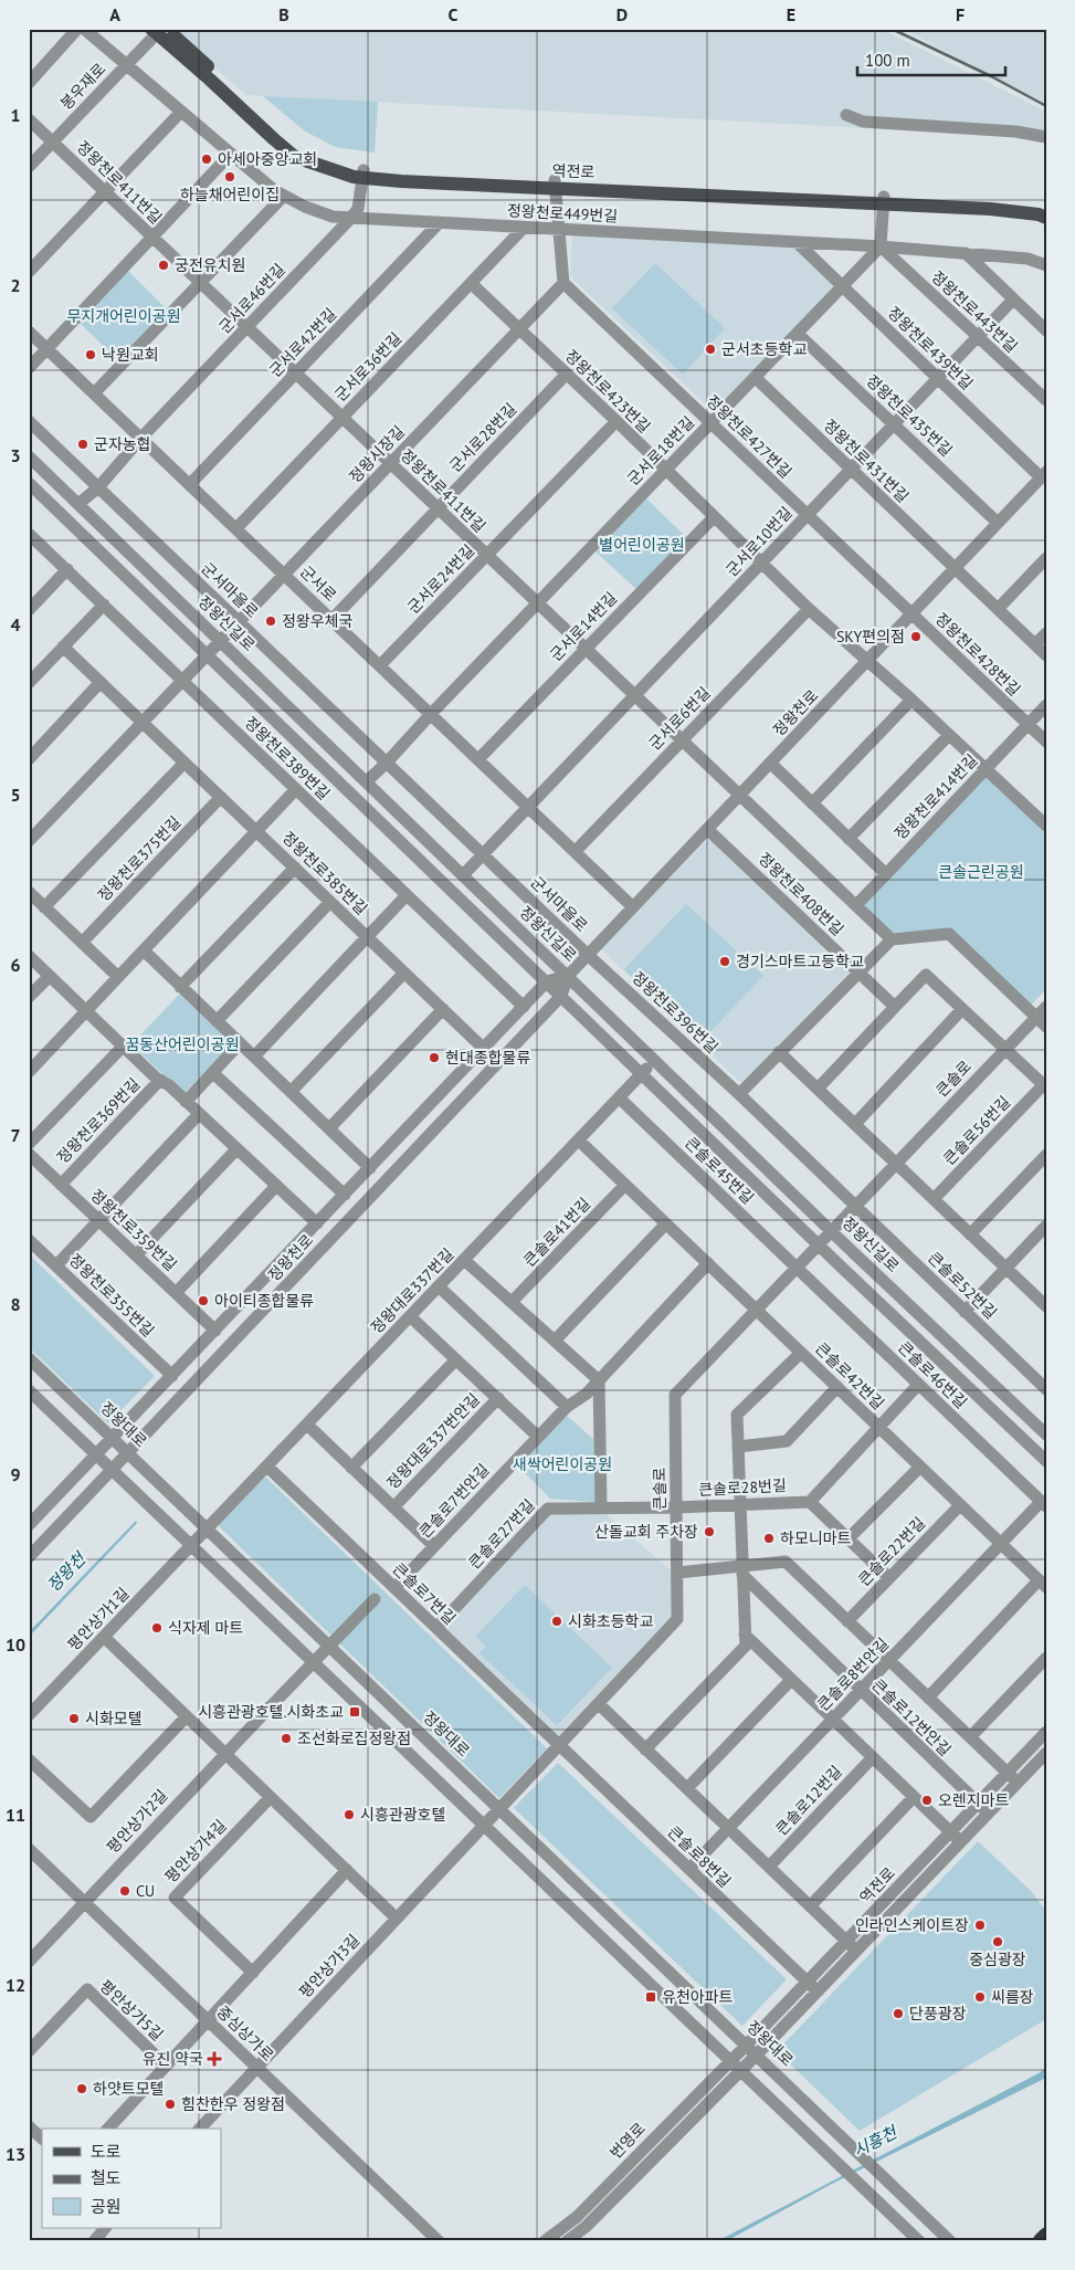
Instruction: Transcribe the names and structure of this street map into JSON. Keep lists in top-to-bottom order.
{
  "streets": {
    "main road": ["역전로"],
    "street": [
      "봉우재로",
      "정왕천로411번길",
      "정왕천로449번길",
      "군서로46번길",
      "정왕천로443번길",
      "군서로42번길",
      "정왕천로439번길",
      "군서로36번길",
      "정왕천로423번길",
      "정왕천로435번길",
      "정왕천로427번길",
      "군서로28번길",
      "군서로18번길",
      "정왕시장길",
      "정왕천로431번길",
      "군서로10번길",
      "군서로24번길",
      "군서로",
      "군서마을로",
      "정왕신길로",
      "군서로14번길",
      "정왕천로428번길",
      "정왕천로",
      "군서로6번길",
      "정왕천로389번길",
      "정왕천로414번길",
      "정왕천로375번길",
      "정왕천로385번길",
      "정왕천로408번길",
      "정왕천로396번길",
      "큰솔로",
      "정왕천로369번길",
      "큰솔로56번길",
      "큰솔로45번길",
      "정왕천로359번길",
      "큰솔로41번길",
      "큰솔로52번길",
      "정왕대로337번길",
      "정왕천로355번길",
      "큰솔로46번길",
      "큰솔로42번길",
      "정왕대로",
      "정왕대로337번안길",
      "큰솔로28번길",
      "큰솔로7번안길",
      "큰솔로27번길",
      "큰솔로22번길",
      "큰솔로7번길",
      "평안상가1길",
      "큰솔로8번안길",
      "큰솔로12번안길",
      "큰솔로12번길",
      "평안상가2길",
      "평안상가4길",
      "큰솔로8번길",
      "평안상가3길",
      "평안상가5길",
      "중심상가로",
      "번영로"
    ]
  },
  "crossings": [
    ["봉우재로", "역전로"],
    ["봉우재로", "정왕천로411번길"],
    ["봉우재로", "정왕천로449번길"],
    ["역전로", "군서로46번길"],
    ["역전로", "정왕대로"],
    ["역전로", "큰솔로12번안길"],
    ["역전로", "큰솔로8번길"],
    ["역전로", "번영로"],
    ["정왕천로411번길", "군서로46번길"],
    ["정왕천로411번길", "군서로42번길"],
    ["정왕천로411번길", "군서로36번길"],
    ["정왕천로411번길", "군서로28번길"],
    ["정왕천로411번길", "군서로18번길"],
    ["정왕천로411번길", "정왕시장길"],
    ["정왕천로411번길", "군서로10번길"],
    ["정왕천로411번길", "군서로24번길"],
    ["정왕천로411번길", "군서로14번길"],
    ["정왕천로411번길", "정왕천로"],
    ["정왕천로411번길", "군서로6번길"],
    ["정왕천로411번길", "정왕천로414번길"],
    ["정왕천로449번길", "군서로46번길"],
    ["정왕천로449번길", "정왕천로443번길"],
    ["정왕천로449번길", "군서로42번길"],
    ["정왕천로449번길", "정왕천로439번길"],
    ["정왕천로449번길", "군서로36번길"],
    ["정왕천로449번길", "군서로18번길"],
    ["군서로46번길", "군서로"],
    ["정왕천로443번길", "군서로18번길"],
    ["정왕천로443번길", "군서로10번길"],
    ["군서로42번길", "군서로"],
    ["정왕천로439번길", "군서로18번길"],
    ["정왕천로439번길", "군서로10번길"],
    ["정왕천로439번길", "정왕천로"],
    ["군서로36번길", "정왕천로423번길"],
    ["군서로36번길", "군서로"],
    ["정왕천로423번길", "군서로28번길"],
    ["정왕천로423번길", "군서로18번길"],
    ["정왕천로423번길", "정왕시장길"],
    ["정왕천로423번길", "군서로10번길"],
    ["정왕천로423번길", "군서로24번길"],
    ["정왕천로423번길", "군서로14번길"],
    ["정왕천로423번길", "정왕천로"],
    ["정왕천로423번길", "군서로6번길"],
    ["정왕천로423번길", "정왕천로414번길"],
    ["정왕천로435번길", "군서로18번길"],
    ["정왕천로435번길", "군서로10번길"],
    ["정왕천로435번길", "정왕천로"],
    ["정왕천로427번길", "군서로18번길"],
    ["정왕천로427번길", "정왕시장길"],
    ["정왕천로427번길", "군서로10번길"],
    ["정왕천로427번길", "정왕천로428번길"],
    ["정왕천로427번길", "정왕천로"],
    ["군서로28번길", "군서로"],
    ["군서로18번길", "정왕천로431번길"],
    ["군서로18번길", "군서로"],
    ["정왕시장길", "군서로"],
    ["정왕시장길", "군서마을로"],
    ["정왕시장길", "정왕신길로"],
    ["정왕시장길", "정왕천로389번길"],
    ["정왕시장길", "정왕천로385번길"],
    ["정왕천로431번길", "군서로10번길"],
    ["정왕천로431번길", "정왕천로"],
    ["군서로10번길", "군서로"],
    ["군서로24번길", "군서로"],
    ["군서로", "군서로14번길"],
    ["군서로", "정왕천로"],
    ["군서로", "군서로6번길"],
    ["군서마을로", "정왕천로"],
    ["군서마을로", "정왕천로396번길"],
    ["정왕신길로", "정왕천로"],
    ["정왕신길로", "큰솔로"],
    ["정왕신길로", "정왕대로337번길"],
    ["정왕천로428번길", "정왕천로"],
    ["정왕천로428번길", "정왕천로414번길"],
    ["정왕천로", "정왕천로389번길"],
    ["정왕천로", "정왕천로385번길"],
    ["정왕천로", "정왕천로408번길"],
    ["정왕천로", "정왕천로396번길"],
    ["정왕천로", "정왕천로369번길"],
    ["정왕천로", "정왕천로359번길"],
    ["정왕천로", "정왕천로355번길"],
    ["정왕천로", "정왕대로"],
    ["정왕천로375번길", "정왕천로385번길"],
    ["정왕천로396번길", "큰솔로"],
    ["정왕천로396번길", "큰솔로52번길"],
    ["큰솔로", "큰솔로45번길"],
    ["큰솔로", "큰솔로52번길"],
    ["큰솔로", "큰솔로46번길"],
    ["큰솔로", "큰솔로42번길"],
    ["큰솔로", "정왕대로"],
    ["큰솔로", "큰솔로28번길"],
    ["큰솔로", "큰솔로27번길"],
    ["큰솔로", "큰솔로7번길"],
    ["큰솔로", "큰솔로8번길"],
    ["큰솔로", "평안상가3길"],
    ["정왕천로369번길", "정왕천로359번길"],
    ["큰솔로45번길", "정왕대로337번길"],
    ["큰솔로45번길", "큰솔로46번길"],
    ["정왕대로337번길", "정왕대로"],
    ["정왕대로337번길", "정왕대로337번안길"],
    ["정왕대로337번길", "큰솔로7번길"],
    ["정왕대로337번길", "평안상가1길"],
    ["큰솔로46번길", "큰솔로8번안길"],
    ["큰솔로42번길", "큰솔로22번길"],
    ["큰솔로42번길", "큰솔로8번안길"],
    ["정왕대로337번안길", "큰솔로7번안길"],
    ["큰솔로28번길", "큰솔로27번길"],
    ["큰솔로7번안길", "큰솔로7번길"],
    ["큰솔로7번안길", "평안상가2길"],
    ["큰솔로27번길", "큰솔로7번길"],
    ["큰솔로7번길", "큰솔로8번길"],
    ["큰솔로8번안길", "큰솔로12번안길"],
    ["큰솔로8번안길", "큰솔로8번길"],
    ["평안상가2길", "중심상가로"],
    ["평안상가3길", "중심상가로"]
  ],
  "water": ["정왕천", "시흥천"],
  "parks": [
    "무지개어린이공원",
    "별어린이공원",
    "큰솔근린공원",
    "꿈동산어린이공원",
    "새싹어린이공원"
  ],
  "places": {
    "other": [
      "아세아중앙교회",
      "하늘채어린이집",
      "궁전유치원",
      "군서초등학교",
      "낙원교회",
      "군자농협",
      "정왕우체국",
      "SKY편의점",
      "경기스마트고등학교",
      "현대종합물류",
      "아이티종합물류",
      "산돌교회 주차장",
      "하모니마트",
      "시화초등학교",
      "식자제 마트",
      "시화모텔",
      "조선화로집정왕점",
      "오렌지마트",
      "시흥관광호텔",
      "CU",
      "인라인스케이트장",
      "중심광장",
      "씨름장",
      "단풍광장",
      "하얏트모텔",
      "힘찬한우 정왕점"
    ],
    "transit": ["시흥관광호텔.시화초교", "유천아파트"],
    "health": ["유진 약국"]
  },
  "legend": ["도로", "철도", "공원"],
  "scale_bar": "100 m",
  "grid": {
    "columns": [
      "A",
      "B",
      "C",
      "D",
      "E",
      "F"
    ],
    "rows": [
      "1",
      "2",
      "3",
      "4",
      "5",
      "6",
      "7",
      "8",
      "9",
      "10",
      "11",
      "12",
      "13"
    ]
  }
}
